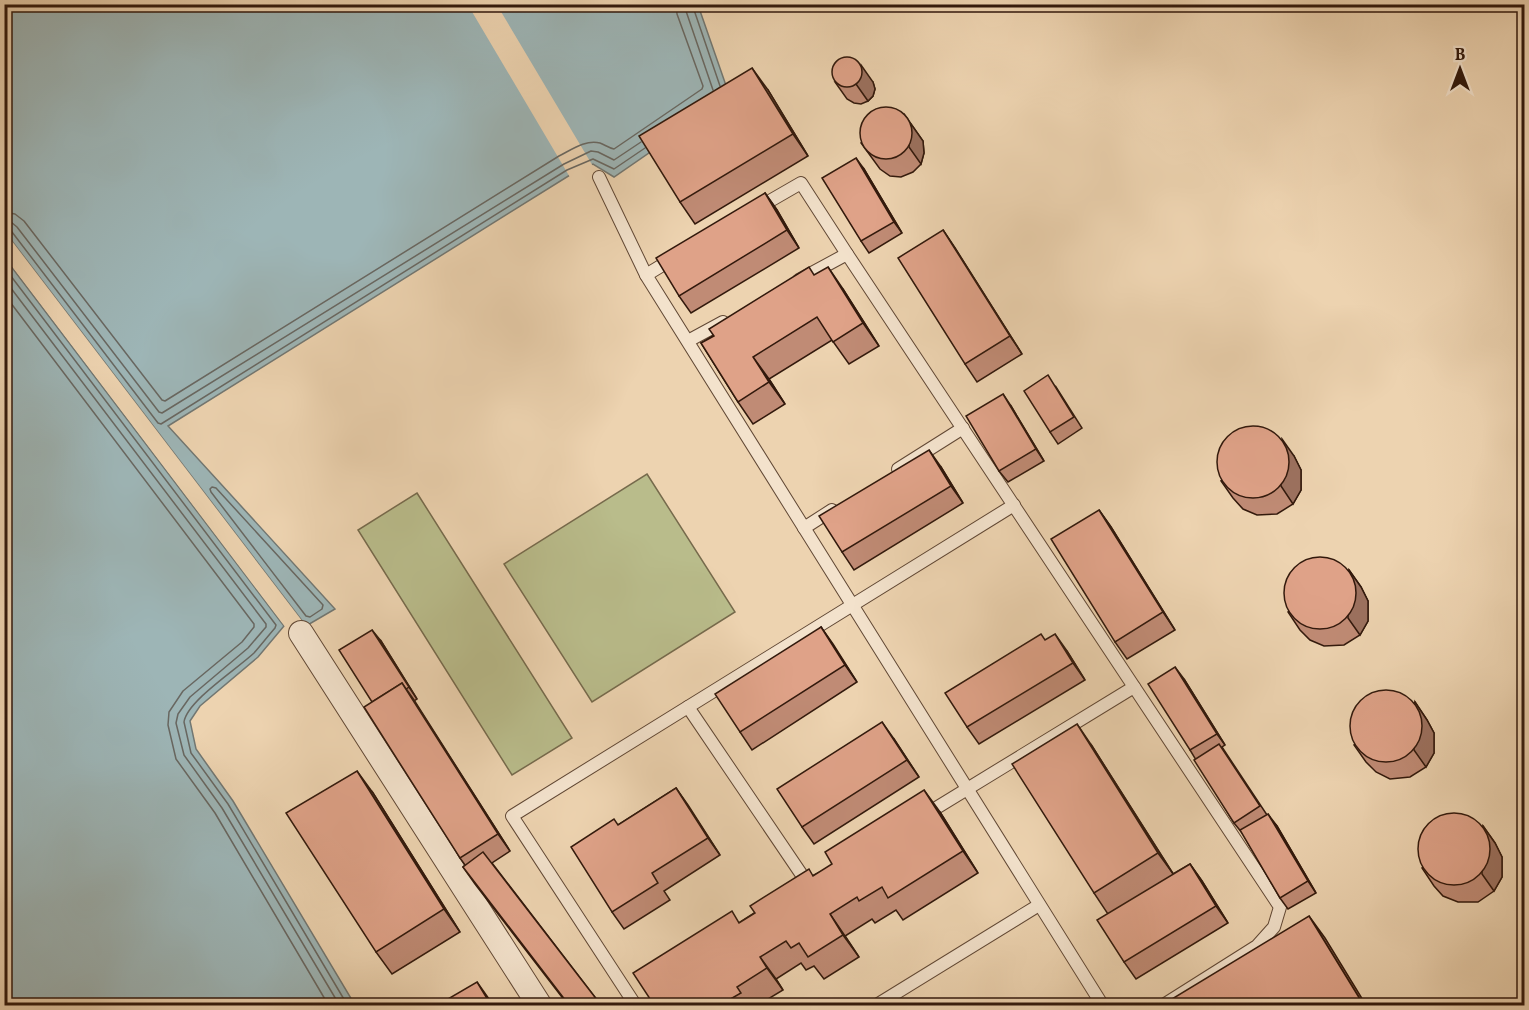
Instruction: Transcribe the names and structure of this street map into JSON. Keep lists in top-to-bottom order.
{
  "north": "top"
}
